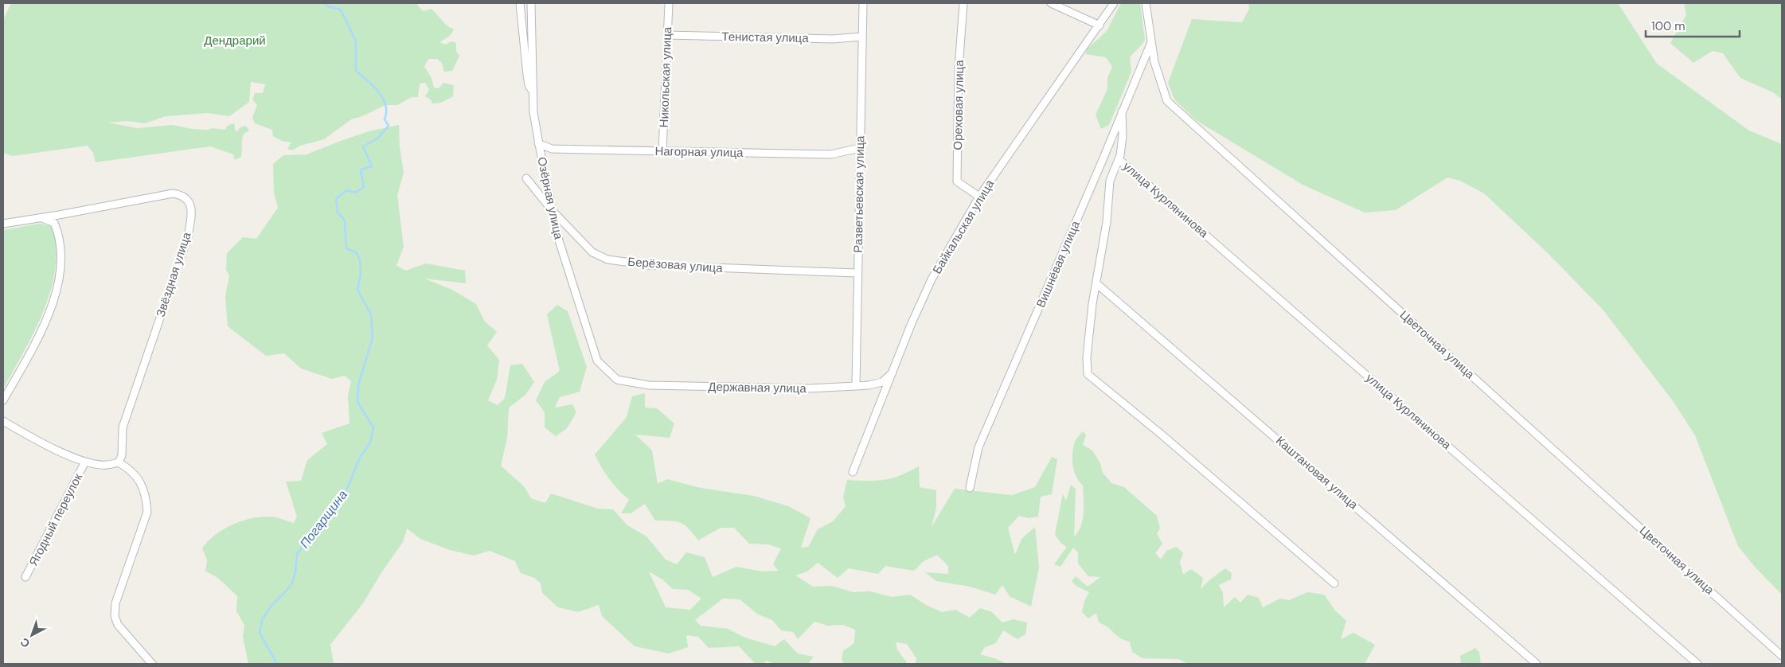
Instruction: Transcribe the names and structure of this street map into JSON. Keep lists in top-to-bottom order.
{
  "streets": {
    "street": [
      "Тенистая улица",
      "Никольская улица",
      "Ореховая улица",
      "Нагорная улица",
      "Разветьевская улица",
      "Озёрная улица",
      "улица Курлянинова",
      "Байкальская улица",
      "Вишнёвая улица",
      "Берёзовая улица",
      "Звёздная улица",
      "Цветочная улица",
      "Державная улица",
      "Каштановая улица",
      "Ягодный переулок"
    ]
  },
  "crossings": [
    ["Тенистая улица", "Никольская улица"],
    ["Тенистая улица", "Разветьевская улица"],
    ["Никольская улица", "Нагорная улица"],
    ["Ореховая улица", "Байкальская улица"],
    ["Нагорная улица", "Разветьевская улица"],
    ["Нагорная улица", "Озёрная улица"],
    ["Разветьевская улица", "Берёзовая улица"],
    ["Разветьевская улица", "Державная улица"],
    ["Озёрная улица", "Берёзовая улица"],
    ["Озёрная улица", "Державная улица"],
    ["Байкальская улица", "Державная улица"],
    ["Вишнёвая улица", "Цветочная улица"]
  ],
  "water": ["Погарщина"],
  "parks": ["Дендрарий"],
  "scale_bar": "100 m",
  "north": "bottom left"
}
